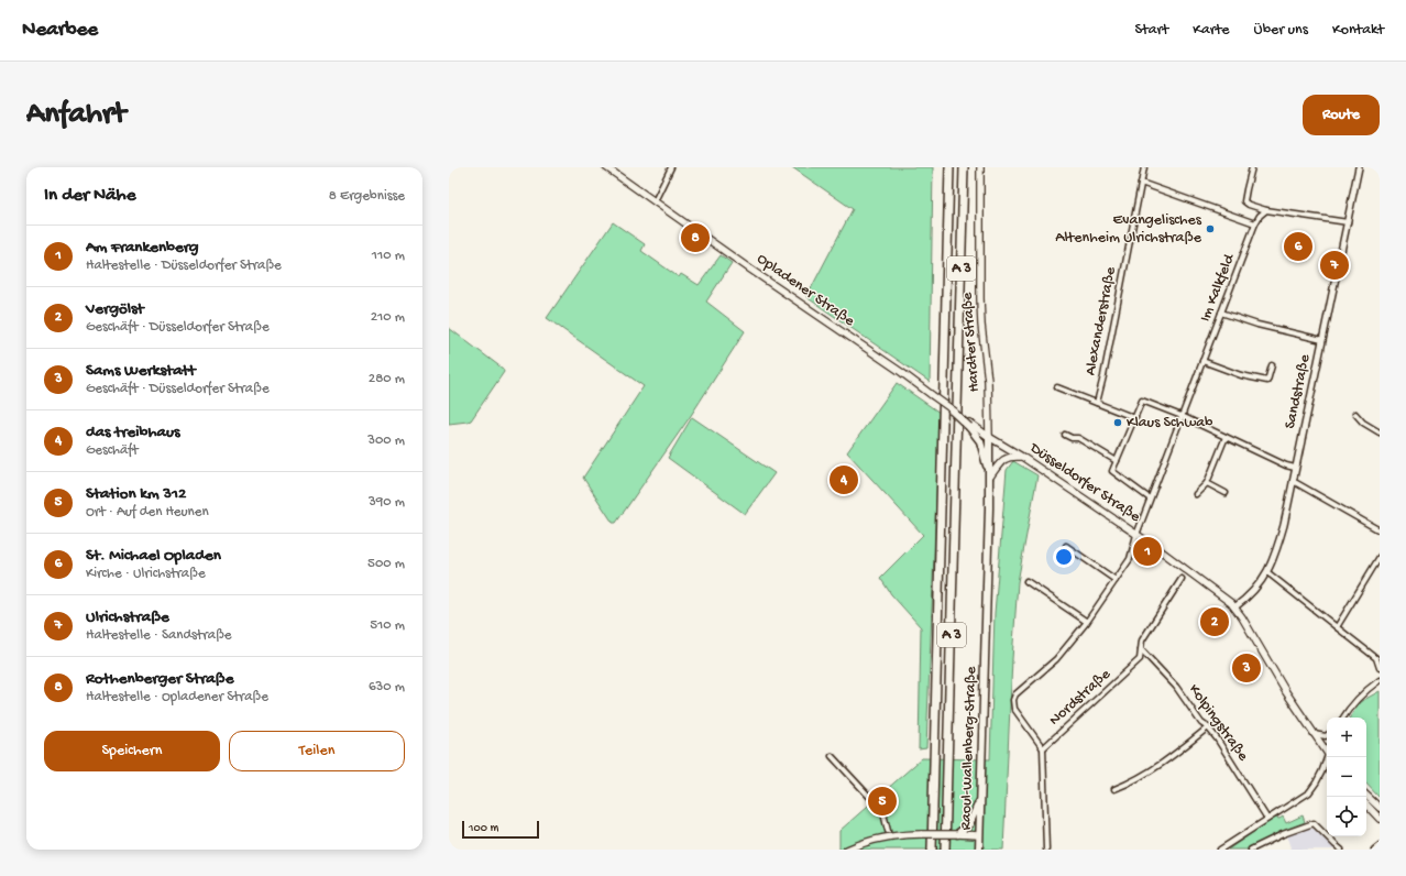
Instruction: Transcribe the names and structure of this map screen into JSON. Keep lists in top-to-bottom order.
{
  "streets": {
    "highway": ["A 3"],
    "main road": [
      "Opladener Straße",
      "Hardter Straße",
      "Düsseldorfer Straße",
      "Raoul-Wallenberg-Straße"
    ],
    "street": [
      "Im Kalkfeld",
      "Alexanderstraße",
      "Sandstraße",
      "Nordstraße",
      "Kolpingstraße"
    ]
  },
  "crossings": [
    ["Im Kalkfeld", "Düsseldorfer Straße"],
    ["Im Kalkfeld", "Nordstraße"],
    ["Hardter Straße", "Düsseldorfer Straße"],
    ["Hardter Straße", "Raoul-Wallenberg-Straße"],
    ["Sandstraße", "Düsseldorfer Straße"],
    ["Düsseldorfer Straße", "Raoul-Wallenberg-Straße"],
    ["Nordstraße", "Kolpingstraße"]
  ],
  "places": ["Evangelisches Altenheim Ulrichstraße", "Klaus Schwab"],
  "scale_bar": "100 m",
  "page": {
    "header": "Nearbee",
    "nav": [
      "Start",
      "Karte",
      "Über uns",
      "Kontakt"
    ],
    "buttons": [
      "Route",
      ["Speichern", "Teilen"]
    ],
    "title": "Anfahrt",
    "heading": ["In der Nähe", "8 Ergebnisse"],
    "pins": [
      "8",
      "6",
      "7",
      "4",
      "1",
      "2",
      "3",
      "5"
    ],
    "list": [
      {
        "mark": "1",
        "name": "Am Frankenberg",
        "note": "Haltestelle · Düsseldorfer Straße",
        "value": "110 m"
      },
      {
        "mark": "2",
        "name": "Vergölst",
        "note": "Geschäft · Düsseldorfer Straße",
        "value": "210 m"
      },
      {
        "mark": "3",
        "name": "Sams Werkstatt",
        "note": "Geschäft · Düsseldorfer Straße",
        "value": "280 m"
      },
      {
        "mark": "4",
        "name": "das treibhaus",
        "note": "Geschäft",
        "value": "300 m"
      },
      {
        "mark": "5",
        "name": "Station km 312",
        "note": "Ort · Auf den Heunen",
        "value": "390 m"
      },
      {
        "mark": "6",
        "name": "St. Michael Opladen",
        "note": "Kirche · Ulrichstraße",
        "value": "500 m"
      },
      {
        "mark": "7",
        "name": "Ulrichstraße",
        "note": "Haltestelle · Sandstraße",
        "value": "510 m"
      },
      {
        "mark": "8",
        "name": "Rothenberger Straße",
        "note": "Haltestelle · Opladener Straße",
        "value": "630 m"
      }
    ],
    "map_buttons": ["+", "−"],
    "scale": "100 m"
  }
}
